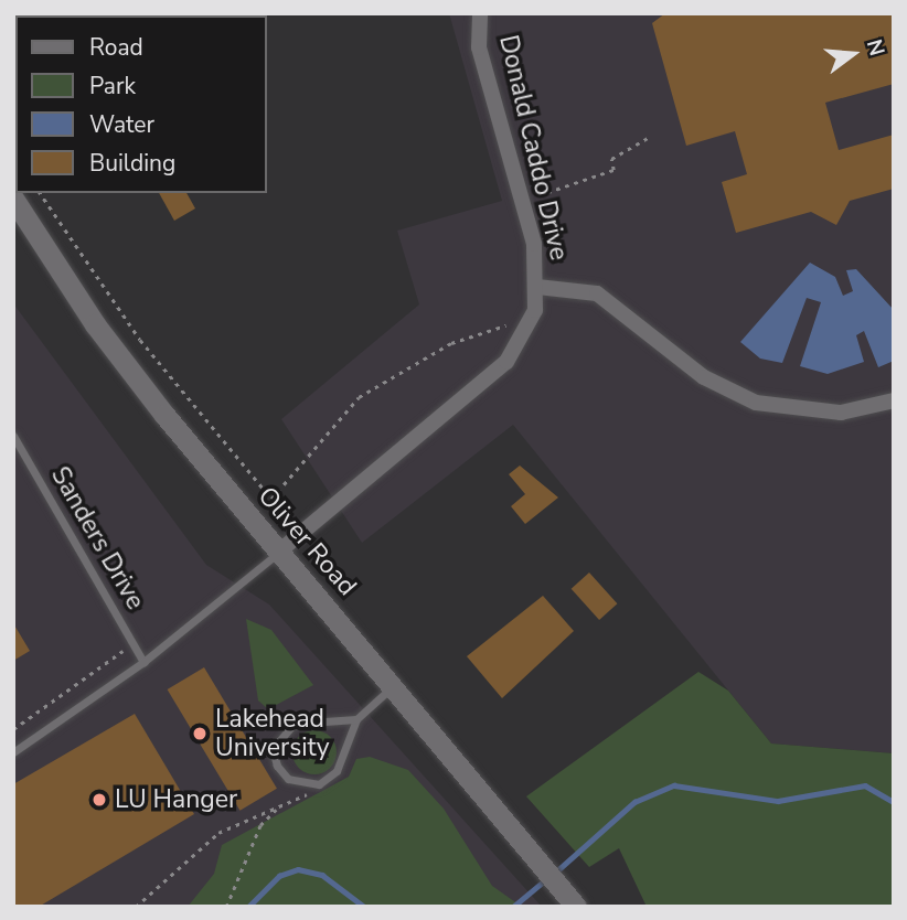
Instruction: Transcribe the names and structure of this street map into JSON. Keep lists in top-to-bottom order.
{
  "streets": {
    "main road": ["Oliver Road"],
    "street": ["Donald Caddo Drive"],
    "lane": ["Sanders Drive"]
  },
  "crossings": [
    ["Donald Caddo Drive", "Oliver Road"]
  ],
  "places": ["Lakehead University", "LU Hanger"],
  "legend": [
    "Road",
    "Park",
    "Water",
    "Building"
  ],
  "north": "right"
}
